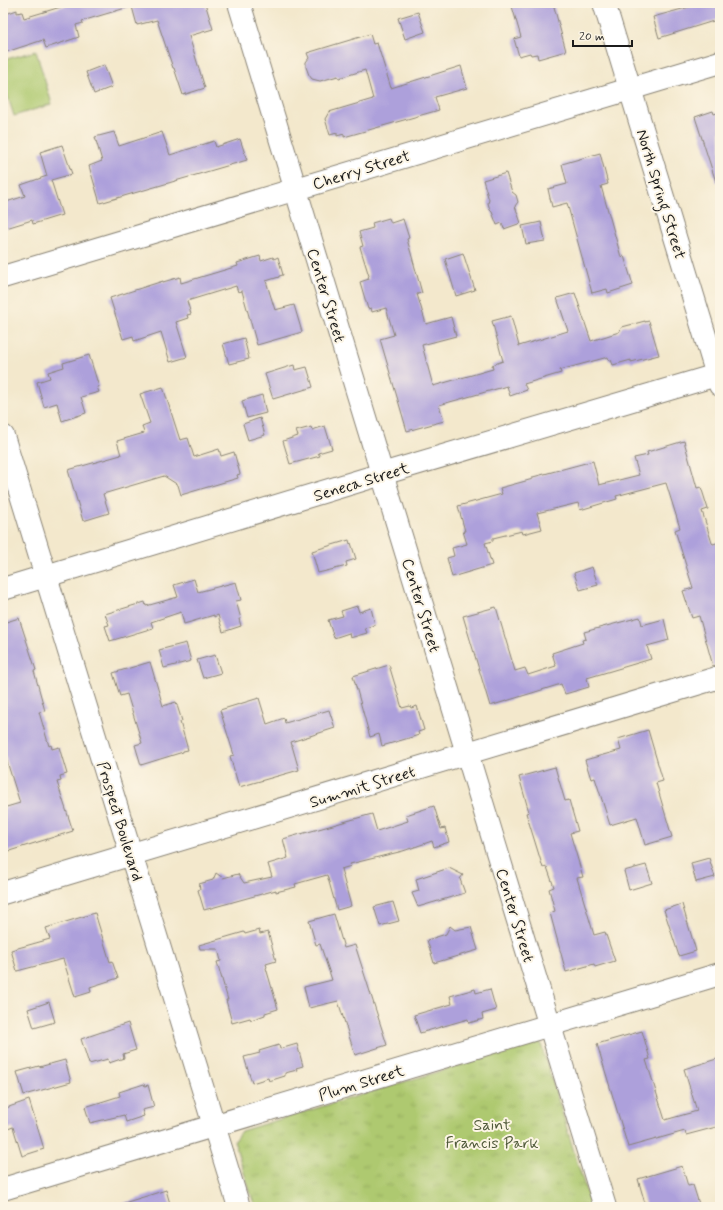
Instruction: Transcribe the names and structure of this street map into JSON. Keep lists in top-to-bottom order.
{
  "streets": {
    "street": [
      "Cherry Street",
      "North Spring Street",
      "Center Street",
      "Seneca Street",
      "Summit Street",
      "Prospect Boulevard",
      "Plum Street"
    ]
  },
  "crossings": [
    ["Cherry Street", "North Spring Street"],
    ["Cherry Street", "Center Street"],
    ["North Spring Street", "Seneca Street"],
    ["Center Street", "Seneca Street"],
    ["Center Street", "Summit Street"],
    ["Center Street", "Plum Street"],
    ["Seneca Street", "Prospect Boulevard"],
    ["Summit Street", "Prospect Boulevard"],
    ["Prospect Boulevard", "Plum Street"]
  ],
  "parks": ["Saint Francis Park"],
  "scale_bar": "20 m"
}
